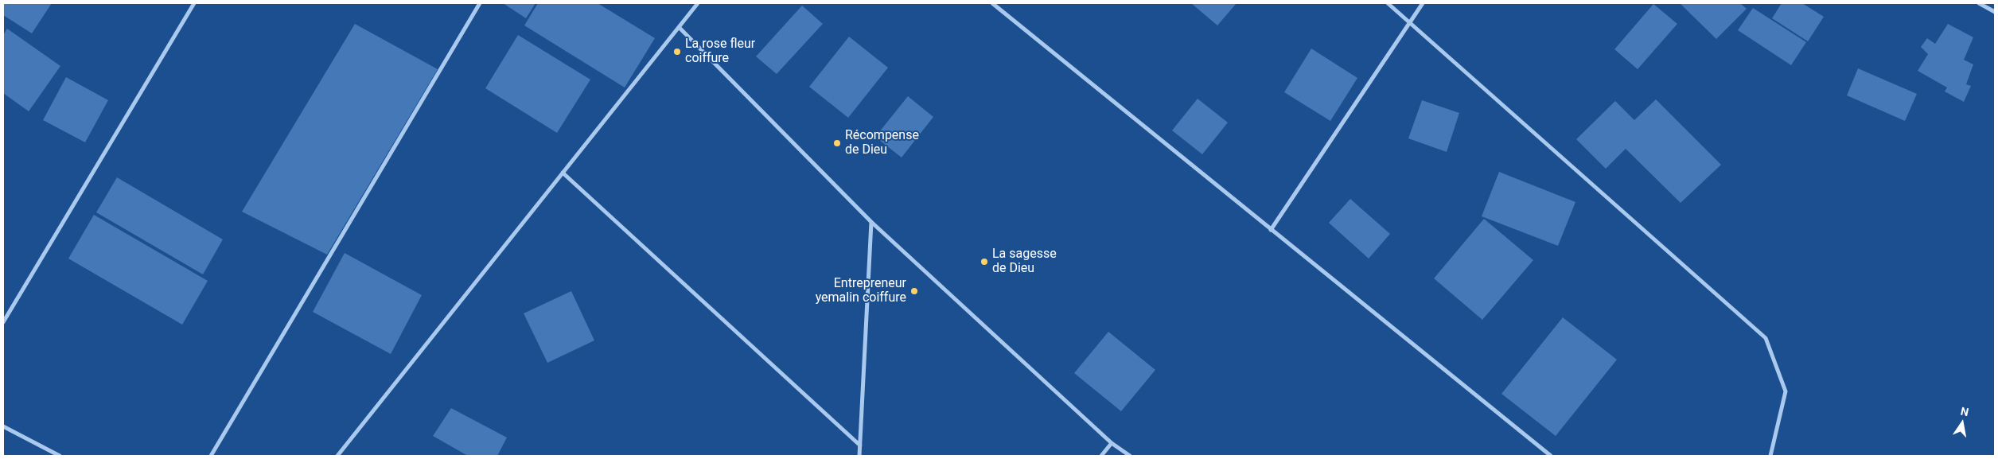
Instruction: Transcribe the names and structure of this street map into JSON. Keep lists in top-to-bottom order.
{
  "places": [
    "La rose fleur coiffure",
    "Récompense de Dieu",
    "La sagesse de Dieu",
    "Entrepreneur yemalin coiffure"
  ],
  "north": "top"
}
